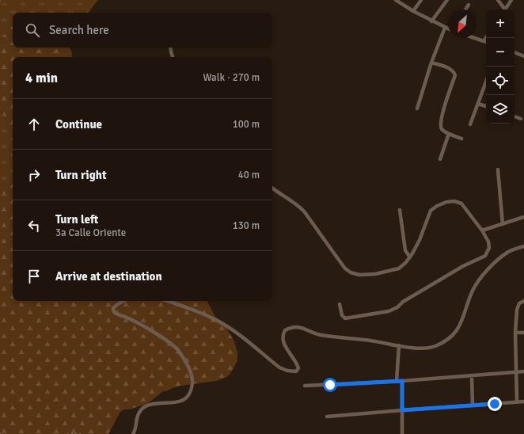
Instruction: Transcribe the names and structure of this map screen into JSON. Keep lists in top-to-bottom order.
{
  "north": "bottom left",
  "page": {
    "map_buttons": ["+", "−"],
    "search": "Search here",
    "heading": ["4 min", "Walk · 270 m"],
    "list": [
      ["Continue", "100 m"],
      ["Turn right", "40 m"],
      ["Turn left", "3a Calle Oriente", "130 m"],
      "Arrive at destination"
    ]
  }
}
